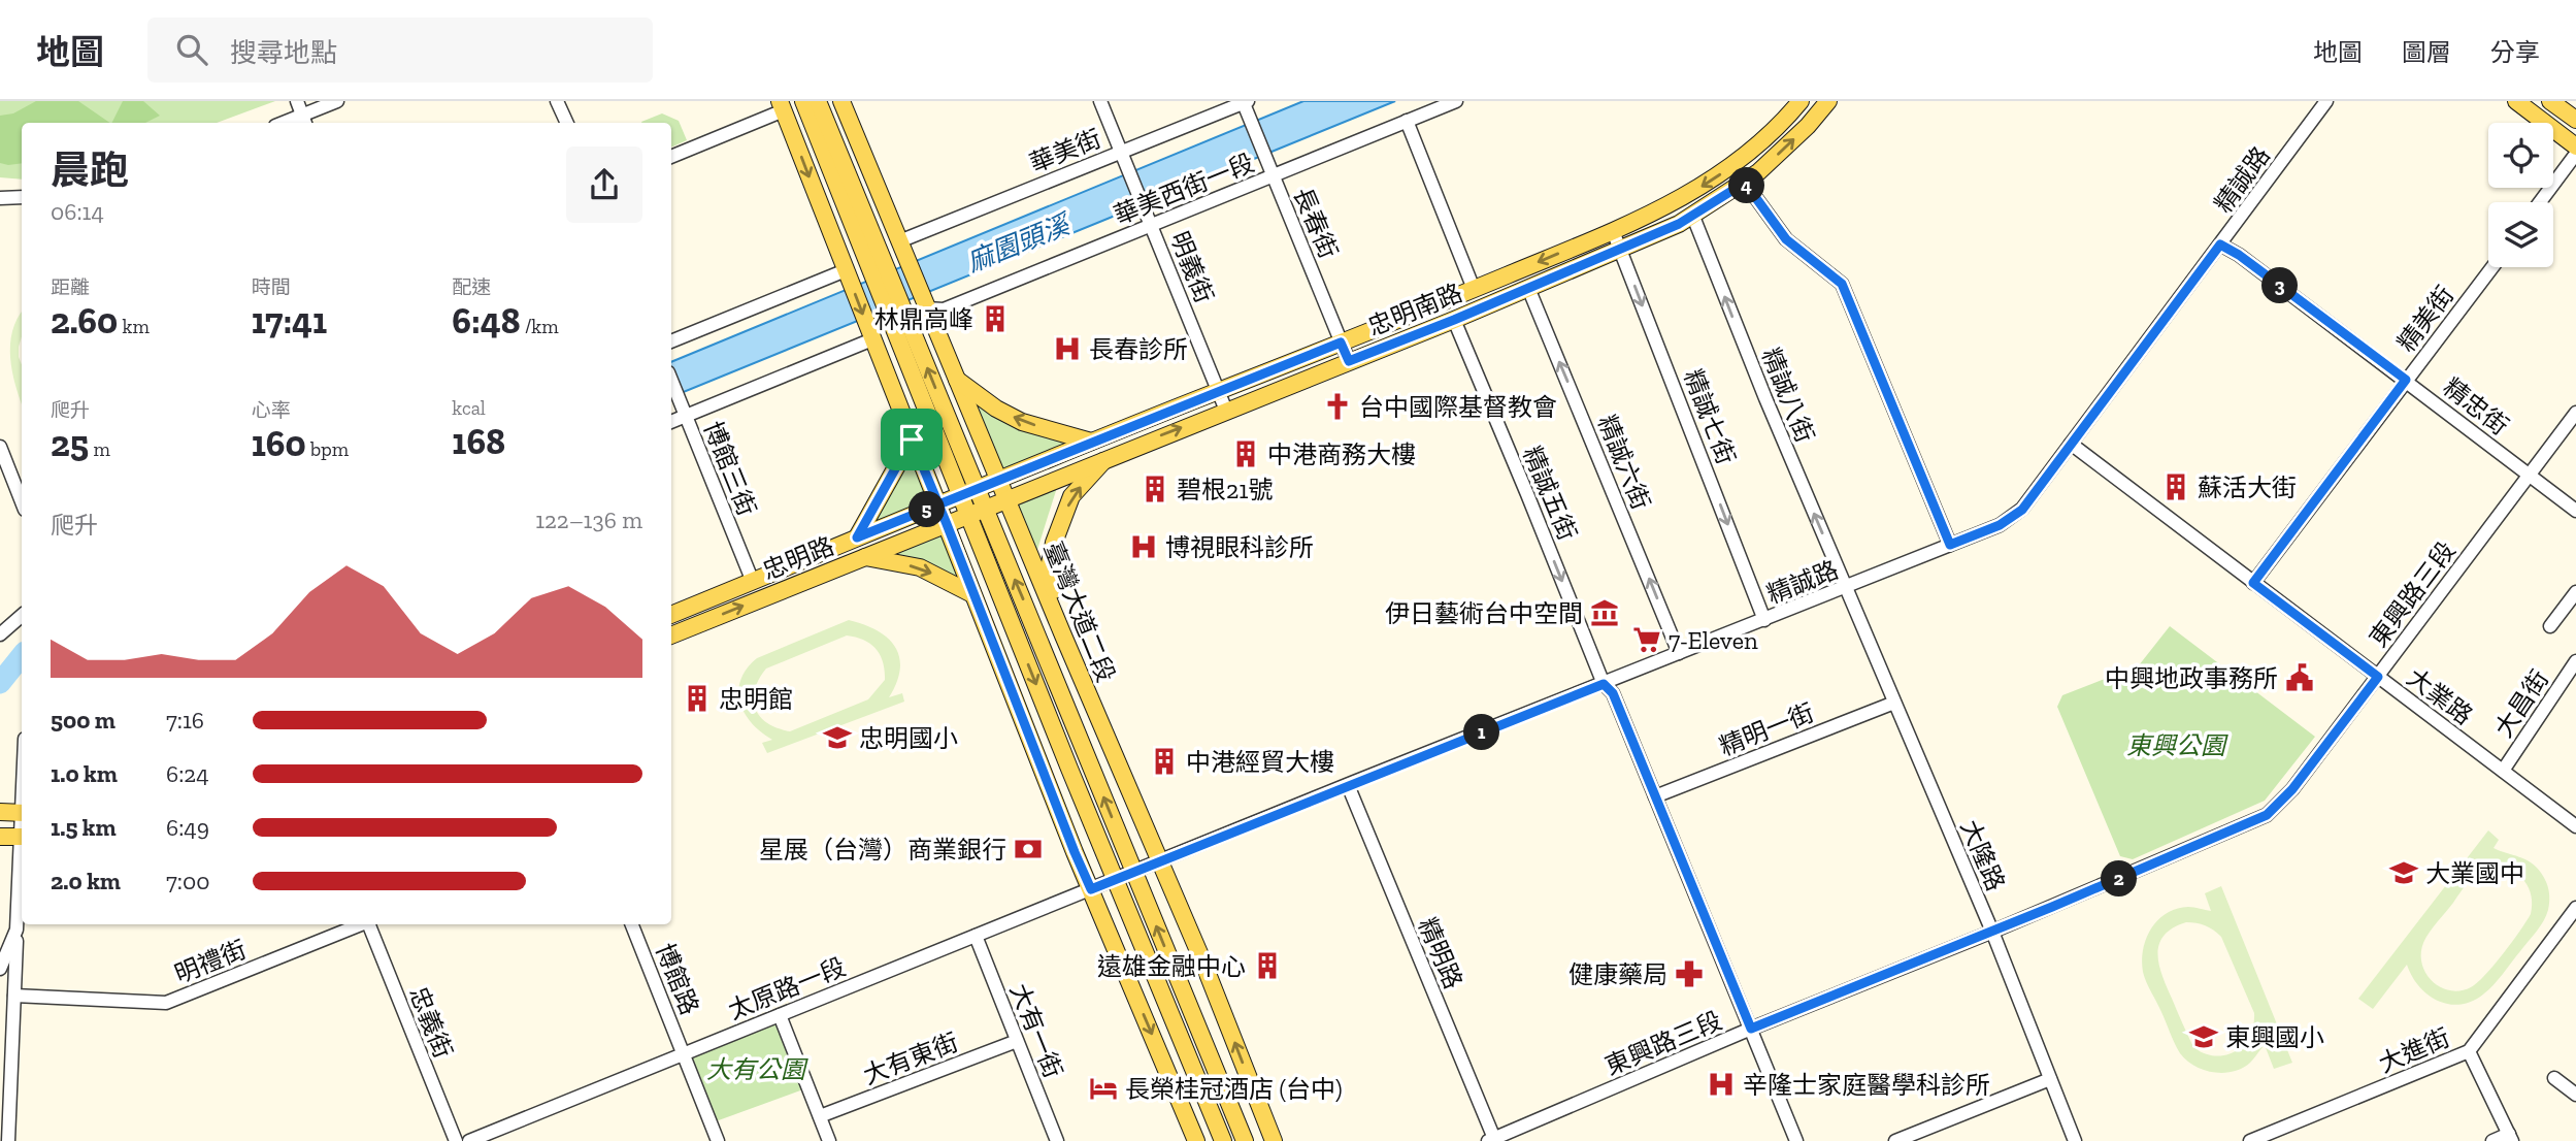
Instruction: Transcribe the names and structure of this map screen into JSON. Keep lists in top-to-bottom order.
{
  "streets": {
    "main road": ["忠明南路", "忠明路", "臺灣大道二段"],
    "street": [
      "華美街",
      "精誠路",
      "華美西街一段",
      "長春街",
      "明義街",
      "精美街",
      "精誠八街",
      "精忠街",
      "精誠七街",
      "精誠六街",
      "博館三街",
      "精誠五街",
      "東興路三段",
      "大業路",
      "大昌街",
      "精明一街",
      "大隆路",
      "精明路",
      "明禮街",
      "博館路",
      "太原路一段",
      "忠義街",
      "大有一街",
      "大進街",
      "大有東街"
    ]
  },
  "crossings": [
    ["華美街", "長春街"],
    ["華美街", "明義街"],
    ["華美街", "臺灣大道二段"],
    ["精誠路", "精誠八街"],
    ["精誠路", "精忠街"],
    ["精誠路", "精誠七街"],
    ["精誠路", "精誠六街"],
    ["精誠路", "精誠五街"],
    ["精誠路", "臺灣大道二段"],
    ["精誠路", "大業路"],
    ["精誠路", "大隆路"],
    ["精誠路", "精明路"],
    ["精誠路", "太原路一段"],
    ["華美西街一段", "長春街"],
    ["華美西街一段", "明義街"],
    ["華美西街一段", "臺灣大道二段"],
    ["長春街", "忠明南路"],
    ["明義街", "忠明南路"],
    ["忠明南路", "精誠八街"],
    ["忠明南路", "精誠七街"],
    ["忠明南路", "精誠六街"],
    ["忠明南路", "精誠五街"],
    ["忠明南路", "忠明路"],
    ["忠明南路", "臺灣大道二段"],
    ["精美街", "精忠街"],
    ["精美街", "大業路"],
    ["精誠八街", "大隆路"],
    ["精忠街", "東興路三段"],
    ["博館三街", "忠明路"],
    ["精誠五街", "東興路三段"],
    ["精誠五街", "精明一街"],
    ["東興路三段", "大業路"],
    ["東興路三段", "大隆路"],
    ["東興路三段", "精明路"],
    ["大業路", "大昌街"],
    ["精明一街", "大隆路"],
    ["博館路", "太原路一段"],
    ["太原路一段", "大有一街"],
    ["大有一街", "大有東街"]
  ],
  "one_way": ["精誠七街", "精誠六街", "精誠五街"],
  "water": ["麻園頭溪"],
  "parks": ["東興公園", "大有公園"],
  "places": {
    "building": [
      "林鼎高峰",
      "中港商務大樓",
      "蘇活大街",
      "碧根21號",
      "忠明館",
      "中港經貿大樓",
      "遠雄金融中心"
    ],
    "hospital": ["長春診所", "博視眼科診所", "辛隆士家庭醫學科診所"],
    "church": ["台中國際基督教會"],
    "museum": ["伊日藝術台中空間"],
    "supermarket": ["7-Eleven"],
    "public building": ["中興地政事務所"],
    "school or university": ["忠明國小", "大業國中", "東興國小"],
    "bank": ["星展（台灣）商業銀行"],
    "pharmacy": ["健康藥局"],
    "hotel": ["長榮桂冠酒店 (台中)"]
  },
  "page": {
    "header": "地圖",
    "search": "搜尋地點",
    "nav": ["地圖", "圖層", "分享"],
    "heading": ["晨跑", "06:14"],
    "pins": [
      "4",
      "3",
      "5",
      "1",
      "2"
    ],
    "stats": [
      ["距離", "2.60 km"],
      ["時間", "17:41"],
      ["配速", "6:48 /km"],
      ["爬升", "25 m"],
      ["心率", "160 bpm"],
      ["kcal", "168"]
    ],
    "chart": ["爬升", "122–136 m"],
    "list": [
      {
        "name": "500 m",
        "note": "7:16"
      },
      {
        "name": "1.0 km",
        "note": "6:24"
      },
      {
        "name": "1.5 km",
        "note": "6:49"
      },
      {
        "name": "2.0 km",
        "note": "7:00"
      }
    ]
  }
}
